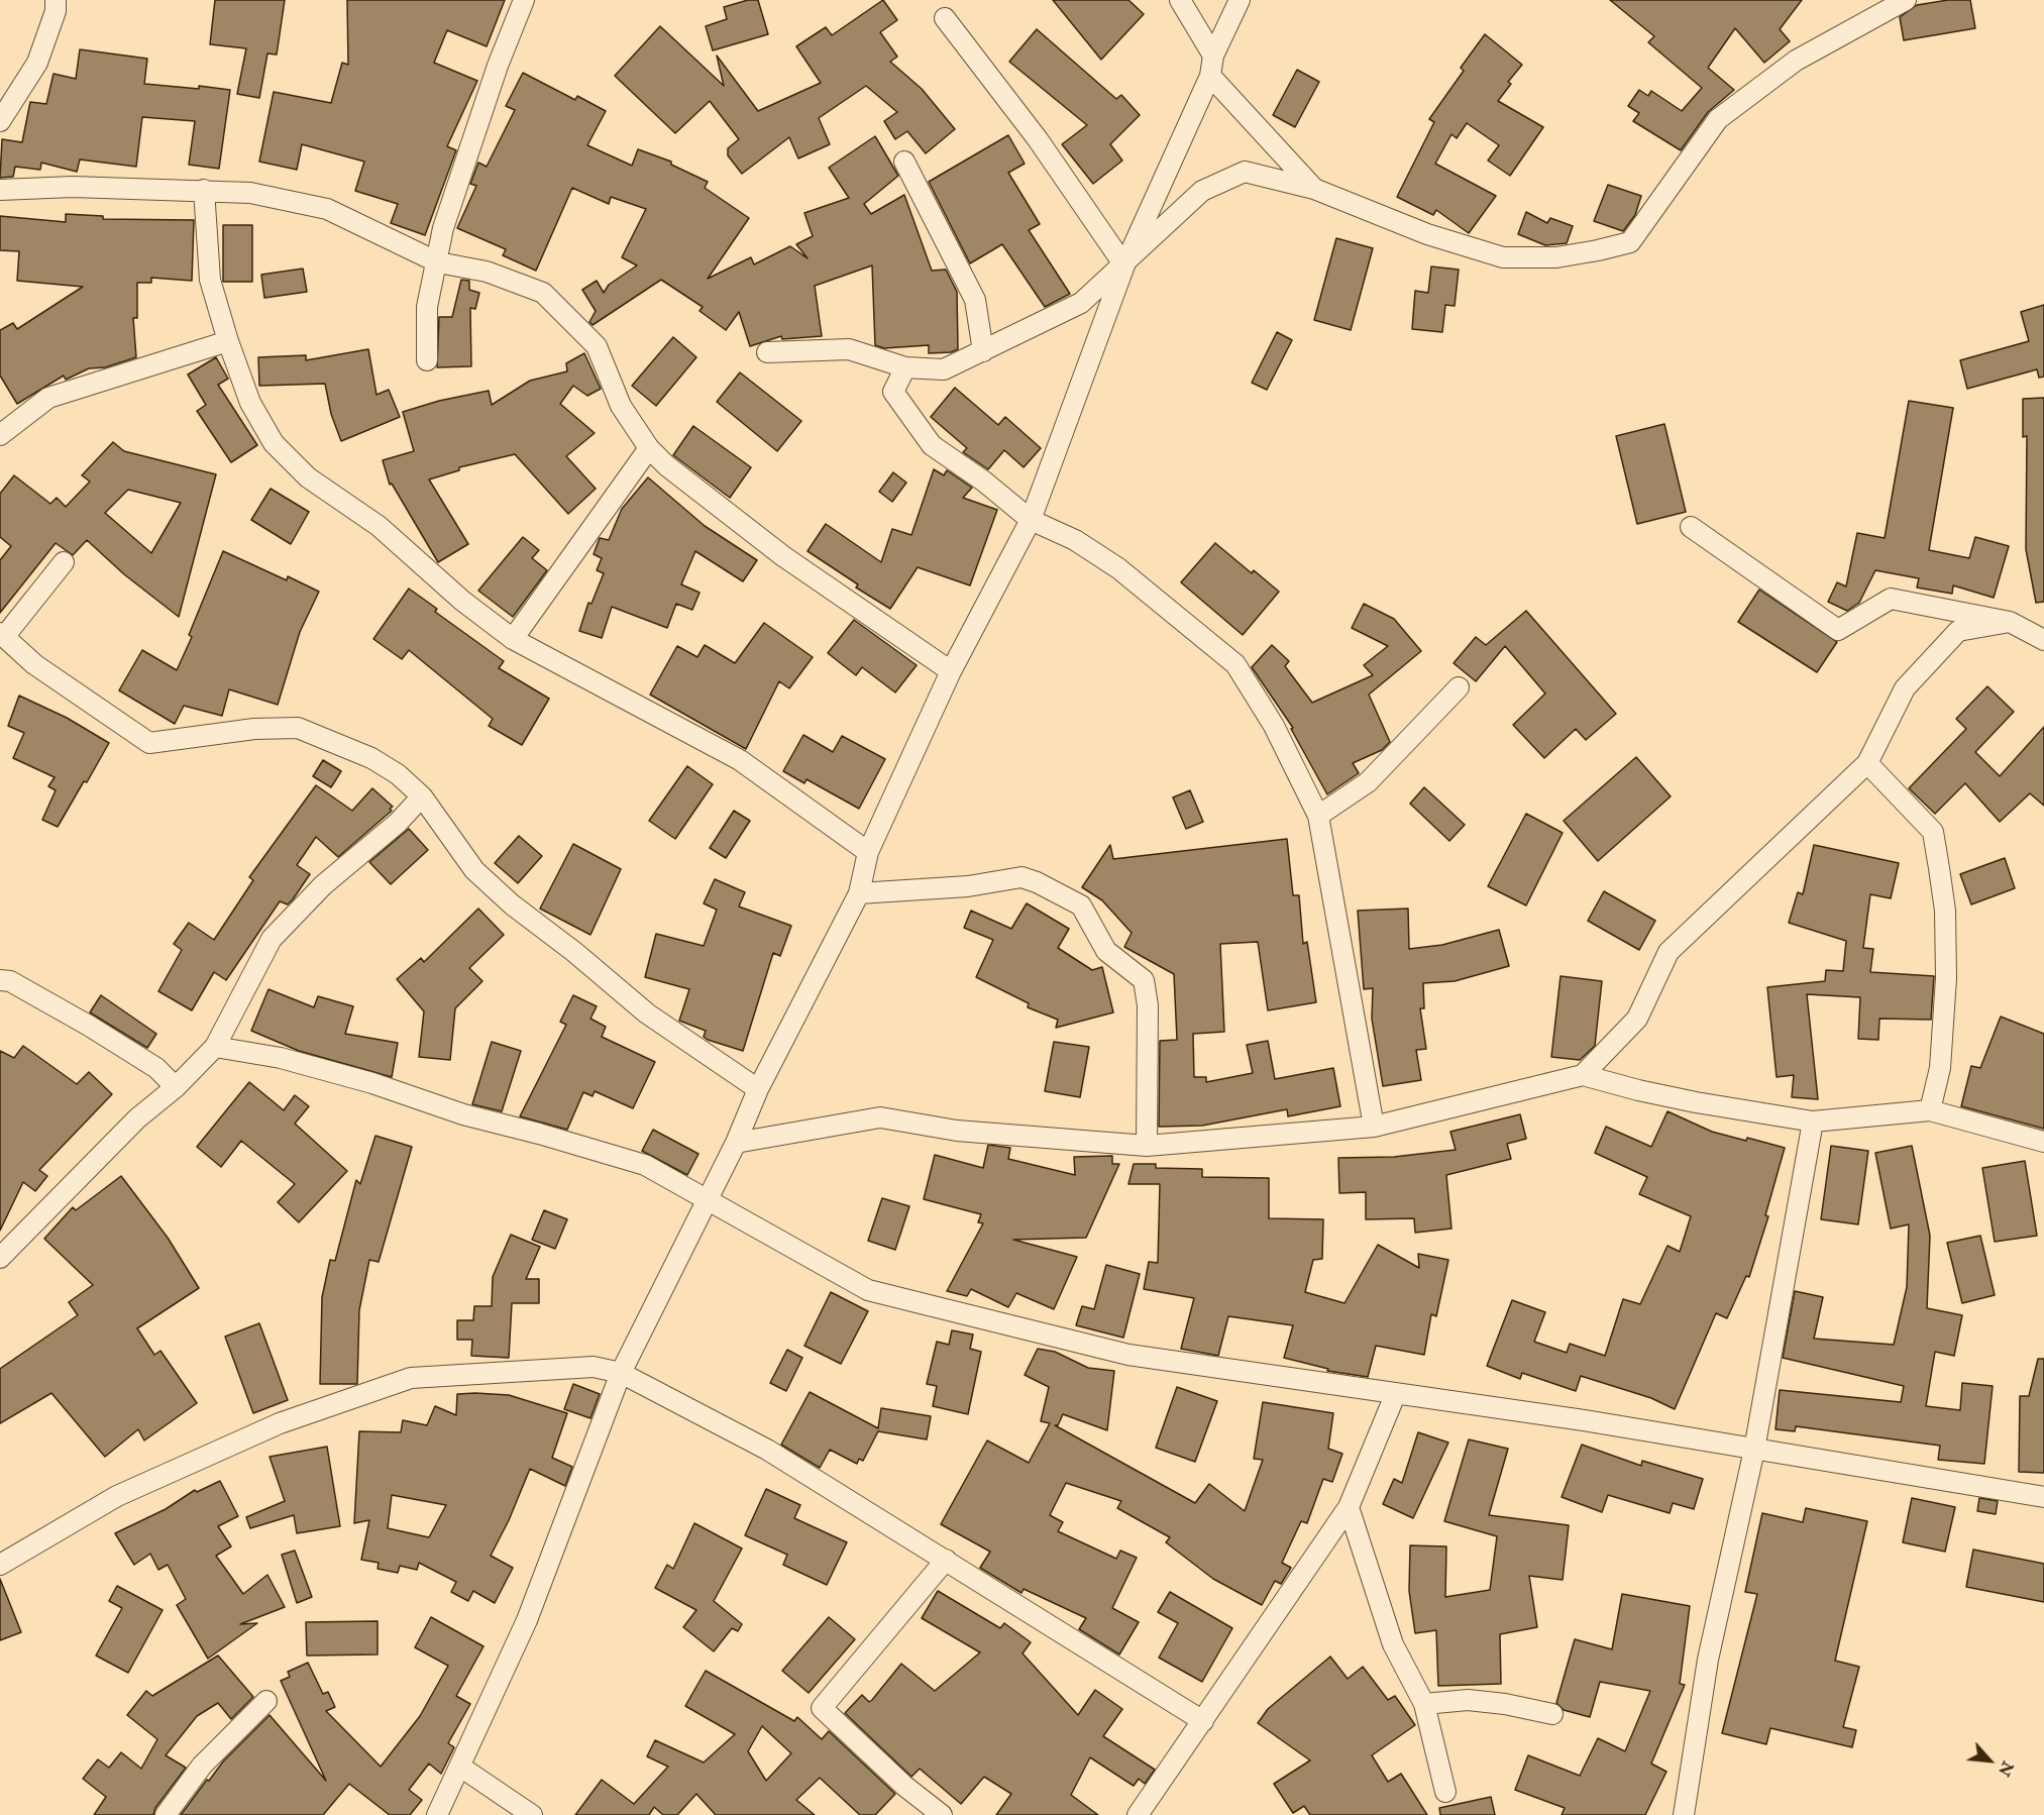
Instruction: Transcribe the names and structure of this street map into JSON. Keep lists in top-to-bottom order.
{
  "north": "bottom right"
}
